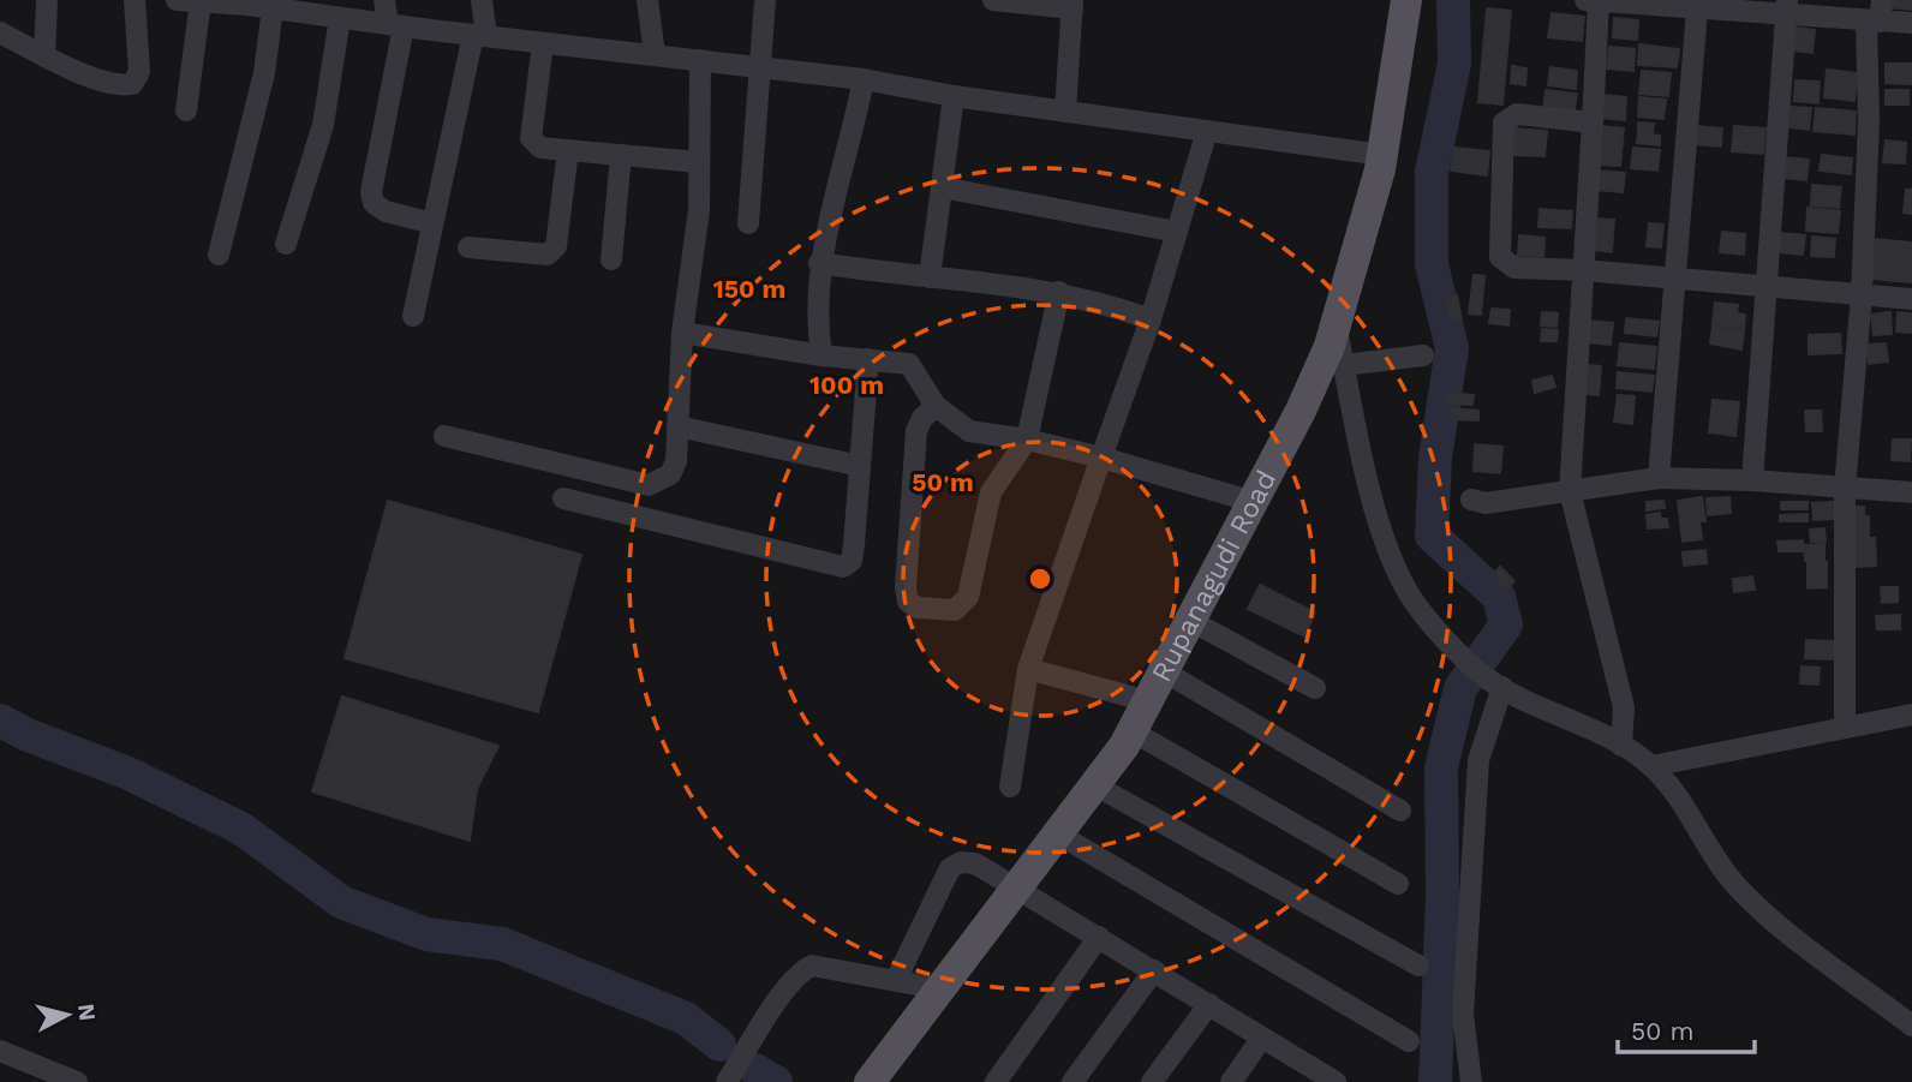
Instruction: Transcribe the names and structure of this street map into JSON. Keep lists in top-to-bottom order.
{
  "streets": {
    "main road": ["Rupanagudi Road"]
  },
  "scale_bar": "50 m",
  "north": "right",
  "rings": ["150 m", "100 m", "50 m"]
}
